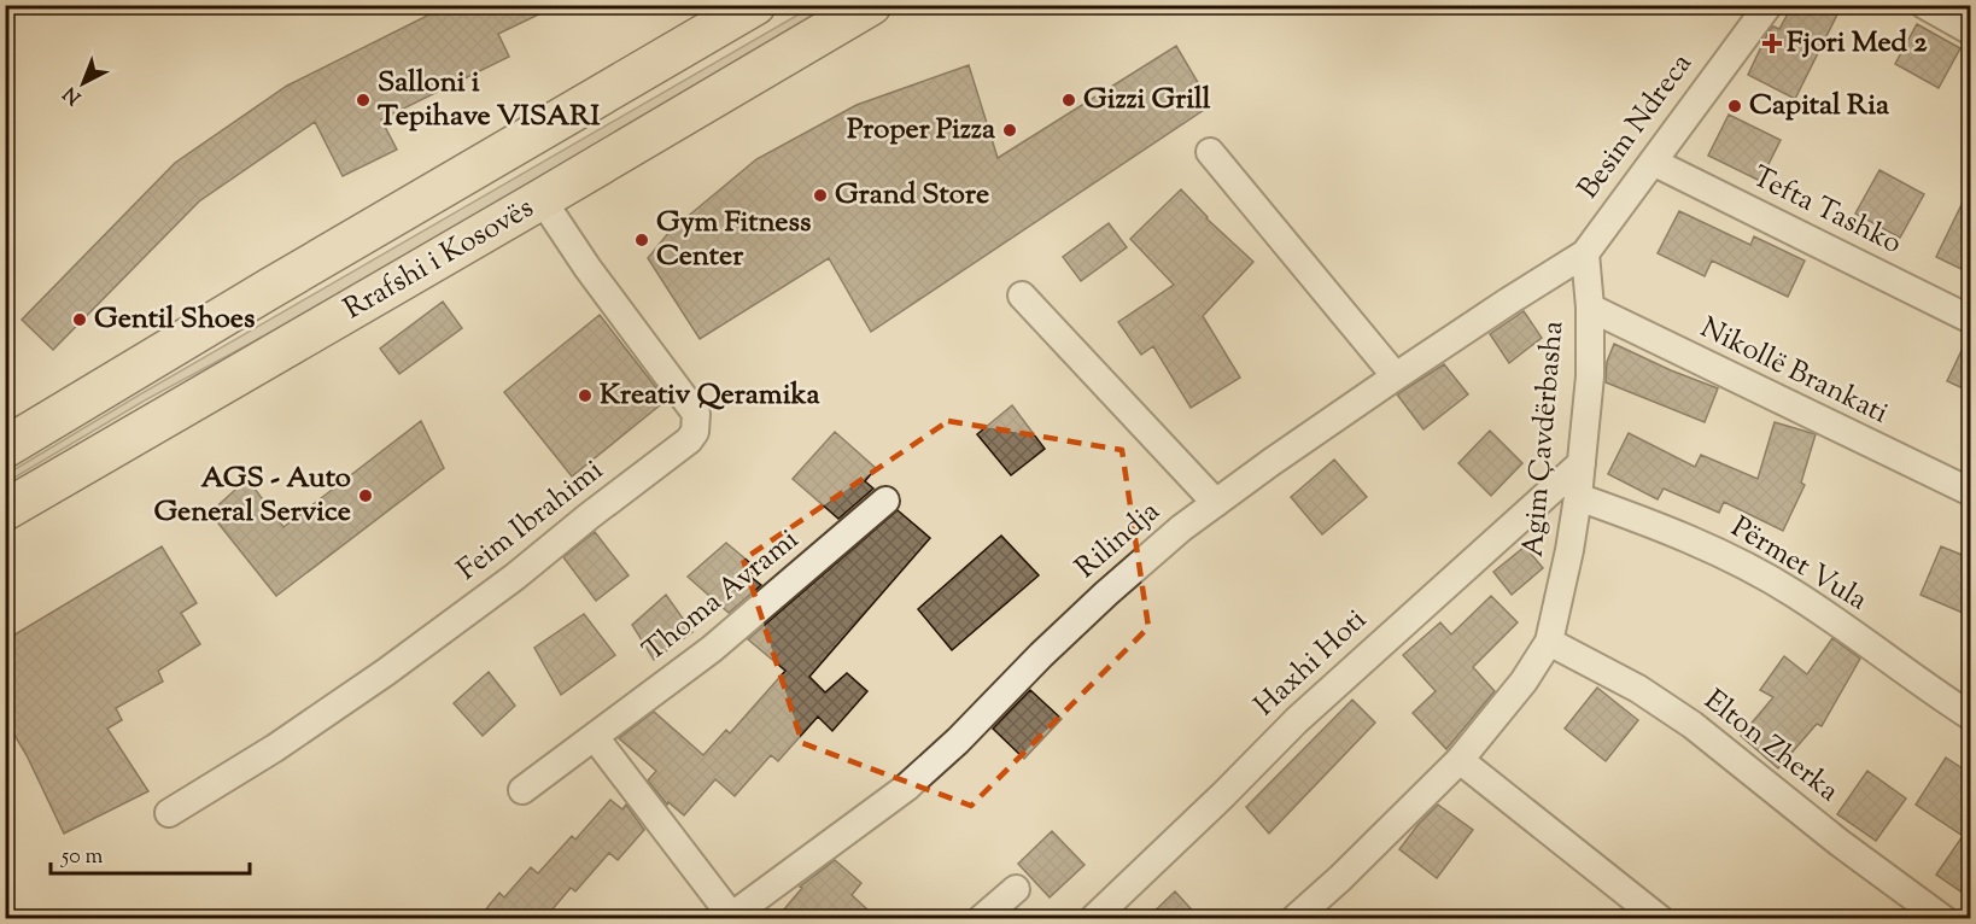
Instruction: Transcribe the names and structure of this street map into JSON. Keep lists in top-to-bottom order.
{
  "streets": {
    "highway": ["Rrafshi i Kosovës"],
    "street": [
      "Besim Ndreca",
      "Tefta Tashko",
      "Nikollë Brankati",
      "Agim Çavdërbasha",
      "Feim Ibrahimi",
      "Rilindja",
      "Përmet Vula",
      "Thoma Avrami",
      "Haxhi Hoti",
      "Elton Zherka"
    ]
  },
  "crossings": [
    ["Besim Ndreca", "Tefta Tashko"],
    ["Besim Ndreca", "Agim Çavdërbasha"],
    ["Besim Ndreca", "Rilindja"],
    ["Rrafshi i Kosovës", "Feim Ibrahimi"],
    ["Nikollë Brankati", "Agim Çavdërbasha"],
    ["Agim Çavdërbasha", "Rilindja"],
    ["Agim Çavdërbasha", "Përmet Vula"],
    ["Agim Çavdërbasha", "Haxhi Hoti"],
    ["Agim Çavdërbasha", "Elton Zherka"]
  ],
  "places": {
    "health": ["Fjori Med 2"],
    "other": [
      "Salloni i Tepihave VISARI",
      "Gizzi Grill",
      "Capital Ria",
      "Proper Pizza",
      "Grand Store",
      "Gym Fitness Center",
      "Gentil Shoes",
      "Kreativ Qeramika",
      "AGS - Auto General Service"
    ]
  },
  "scale_bar": "50 m",
  "north": "bottom left"
}
